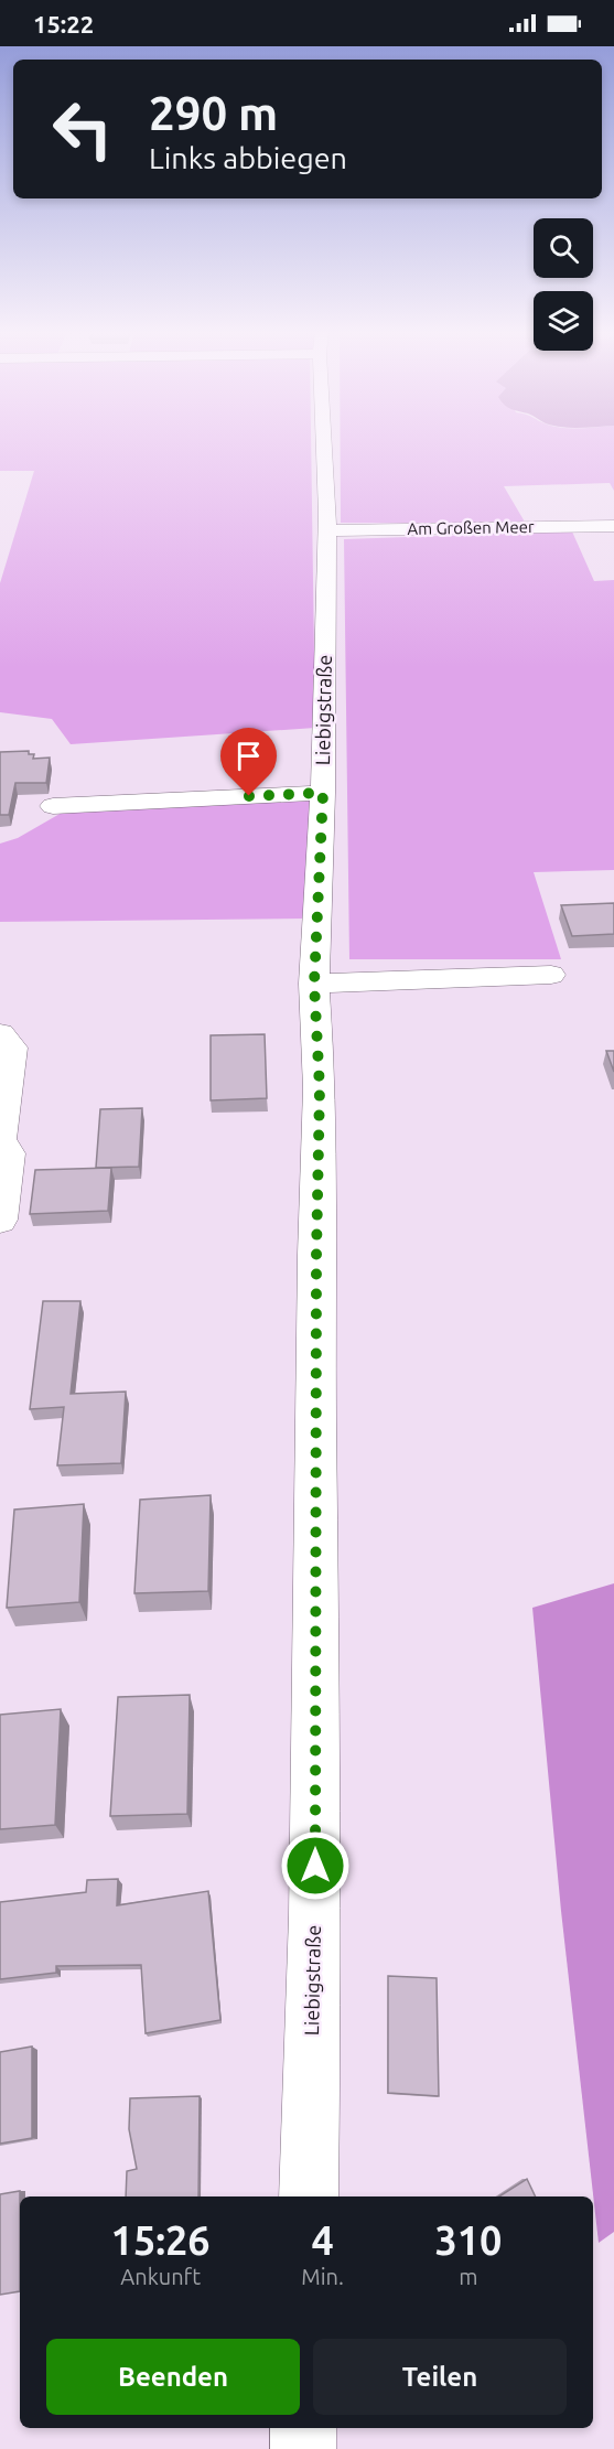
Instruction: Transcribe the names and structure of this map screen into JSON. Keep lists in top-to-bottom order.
{
  "streets": {
    "street": ["Am Großen Meer", "Liebigstraße"]
  },
  "crossings": [
    ["Am Großen Meer", "Liebigstraße"]
  ],
  "page": {
    "status": "15:22",
    "turn": ["290 m", "Links abbiegen"],
    "eta": [
      "15:26",
      "Ankunft",
      "4",
      "Min.",
      "310",
      "m"
    ],
    "buttons": ["Beenden", "Teilen"]
  }
}
